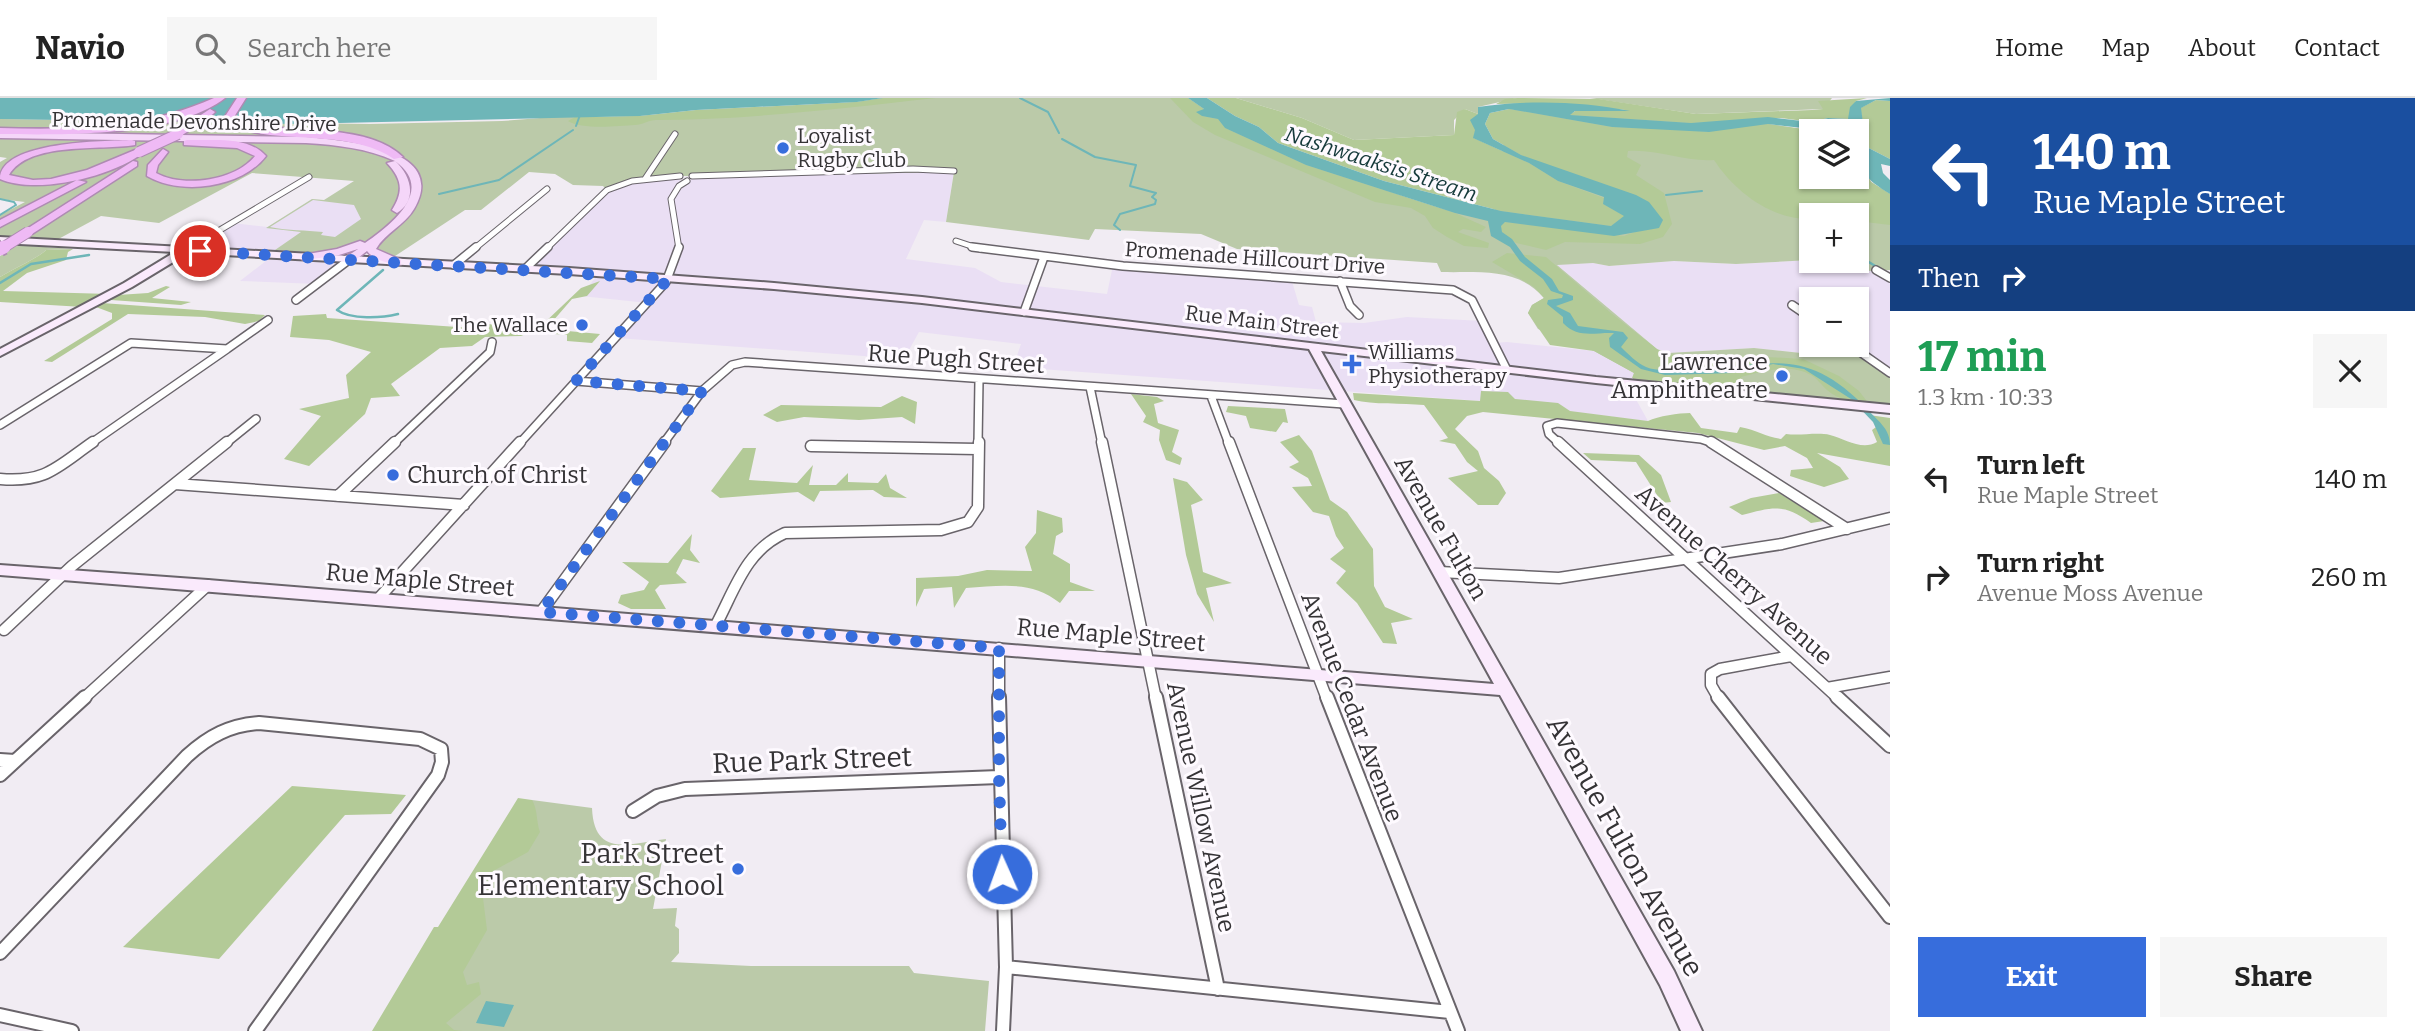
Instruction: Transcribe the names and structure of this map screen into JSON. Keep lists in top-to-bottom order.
{
  "streets": {
    "main road": ["Promenade Devonshire Drive"],
    "street": [
      "Promenade Hillcourt Drive",
      "Rue Main Street",
      "Rue Pugh Street",
      "Avenue Fulton",
      "Avenue Cherry Avenue",
      "Rue Maple Street",
      "Avenue Cedar Avenue",
      "Rue Park Street",
      "Avenue Willow Avenue",
      "Avenue Fulton Avenue"
    ]
  },
  "crossings": [
    ["Promenade Devonshire Drive", "Rue Main Street"],
    ["Promenade Hillcourt Drive", "Rue Main Street"],
    ["Rue Main Street", "Avenue Fulton"],
    ["Rue Pugh Street", "Avenue Fulton"],
    ["Rue Pugh Street", "Rue Maple Street"],
    ["Rue Pugh Street", "Avenue Cedar Avenue"],
    ["Rue Pugh Street", "Avenue Willow Avenue"],
    ["Avenue Fulton", "Rue Maple Street"],
    ["Avenue Fulton", "Avenue Fulton Avenue"],
    ["Rue Maple Street", "Avenue Cedar Avenue"],
    ["Rue Maple Street", "Avenue Willow Avenue"],
    ["Rue Maple Street", "Avenue Fulton Avenue"]
  ],
  "water": ["Nashwaaksis Stream"],
  "places": {
    "other": [
      "Loyalist Rugby Club",
      "The Wallace",
      "Lawrence Amphitheatre",
      "Church of Christ",
      "Park Street Elementary School"
    ],
    "health": ["Williams Physiotherapy"]
  },
  "page": {
    "header": "Navio",
    "search": "Search here",
    "nav": [
      "Home",
      "Map",
      "About",
      "Contact"
    ],
    "turn": ["140 m", "Rue Maple Street"],
    "map_buttons": ["+", "−"],
    "then": "Then",
    "heading": ["17 min", "1.3 km · 10:33"],
    "list": [
      {
        "name": "Turn left",
        "note": "Rue Maple Street",
        "value": "140 m"
      },
      {
        "name": "Turn right",
        "note": "Avenue Moss Avenue",
        "value": "260 m"
      }
    ],
    "buttons": ["Exit", "Share"]
  }
}
